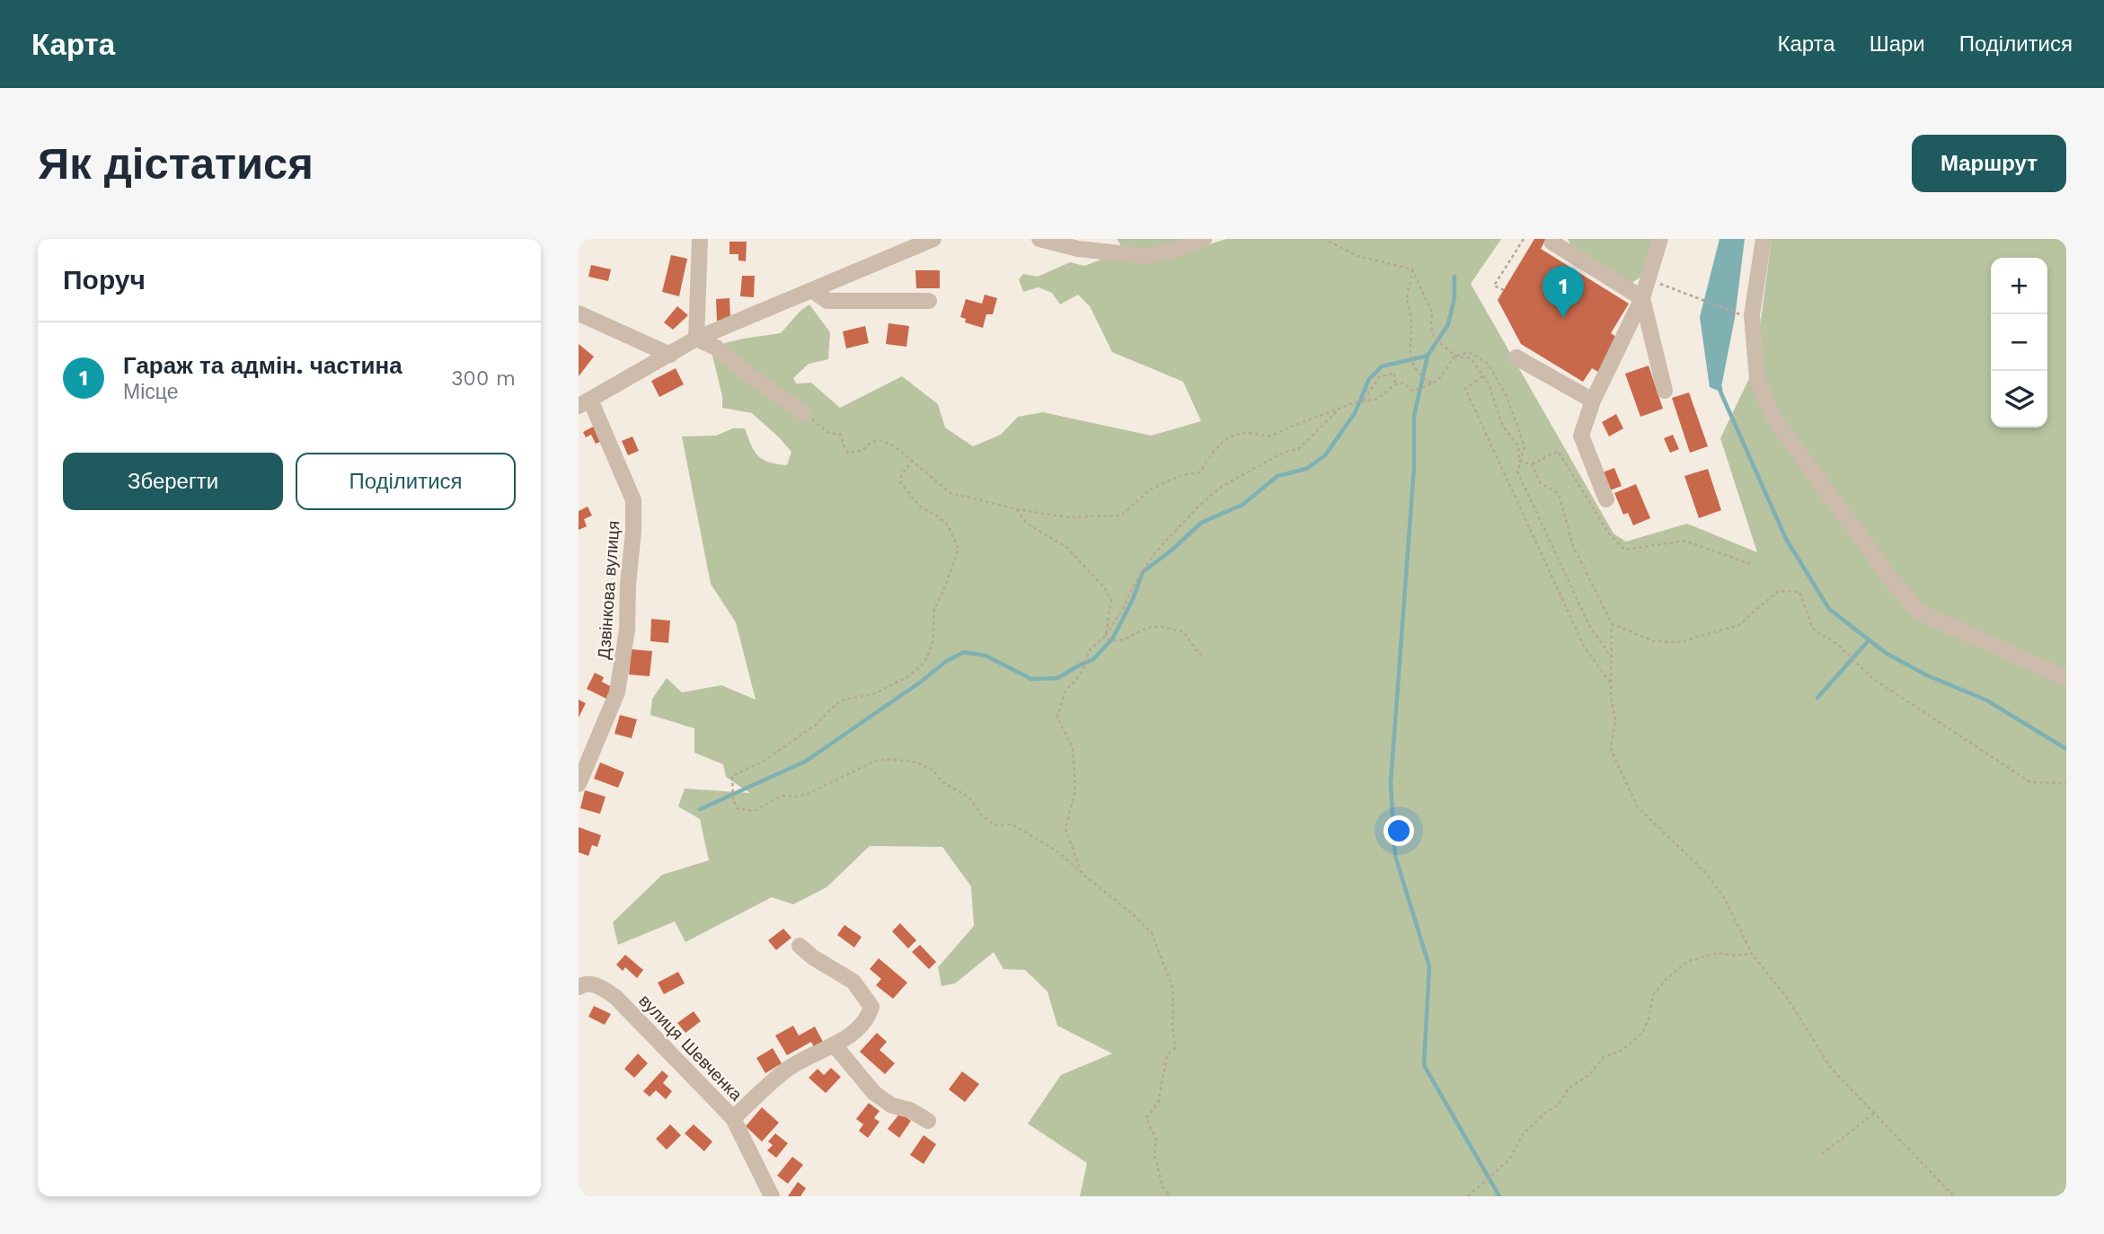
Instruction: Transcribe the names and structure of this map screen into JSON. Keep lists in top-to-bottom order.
{
  "streets": {
    "street": ["Дзвінкова вулиця", "вулиця Шевченка"]
  },
  "page": {
    "header": "Карта",
    "nav": ["Карта", "Шари", "Поділитися"],
    "buttons": [
      "Маршрут",
      ["Зберегти", "Поділитися"]
    ],
    "title": "Як дістатися",
    "heading": "Поруч",
    "map_buttons": ["+", "−"],
    "pins": "1",
    "list": [
      {
        "mark": "1",
        "name": "Гараж та адмін. частина",
        "note": "Місце",
        "value": "300 m"
      }
    ]
  }
}
